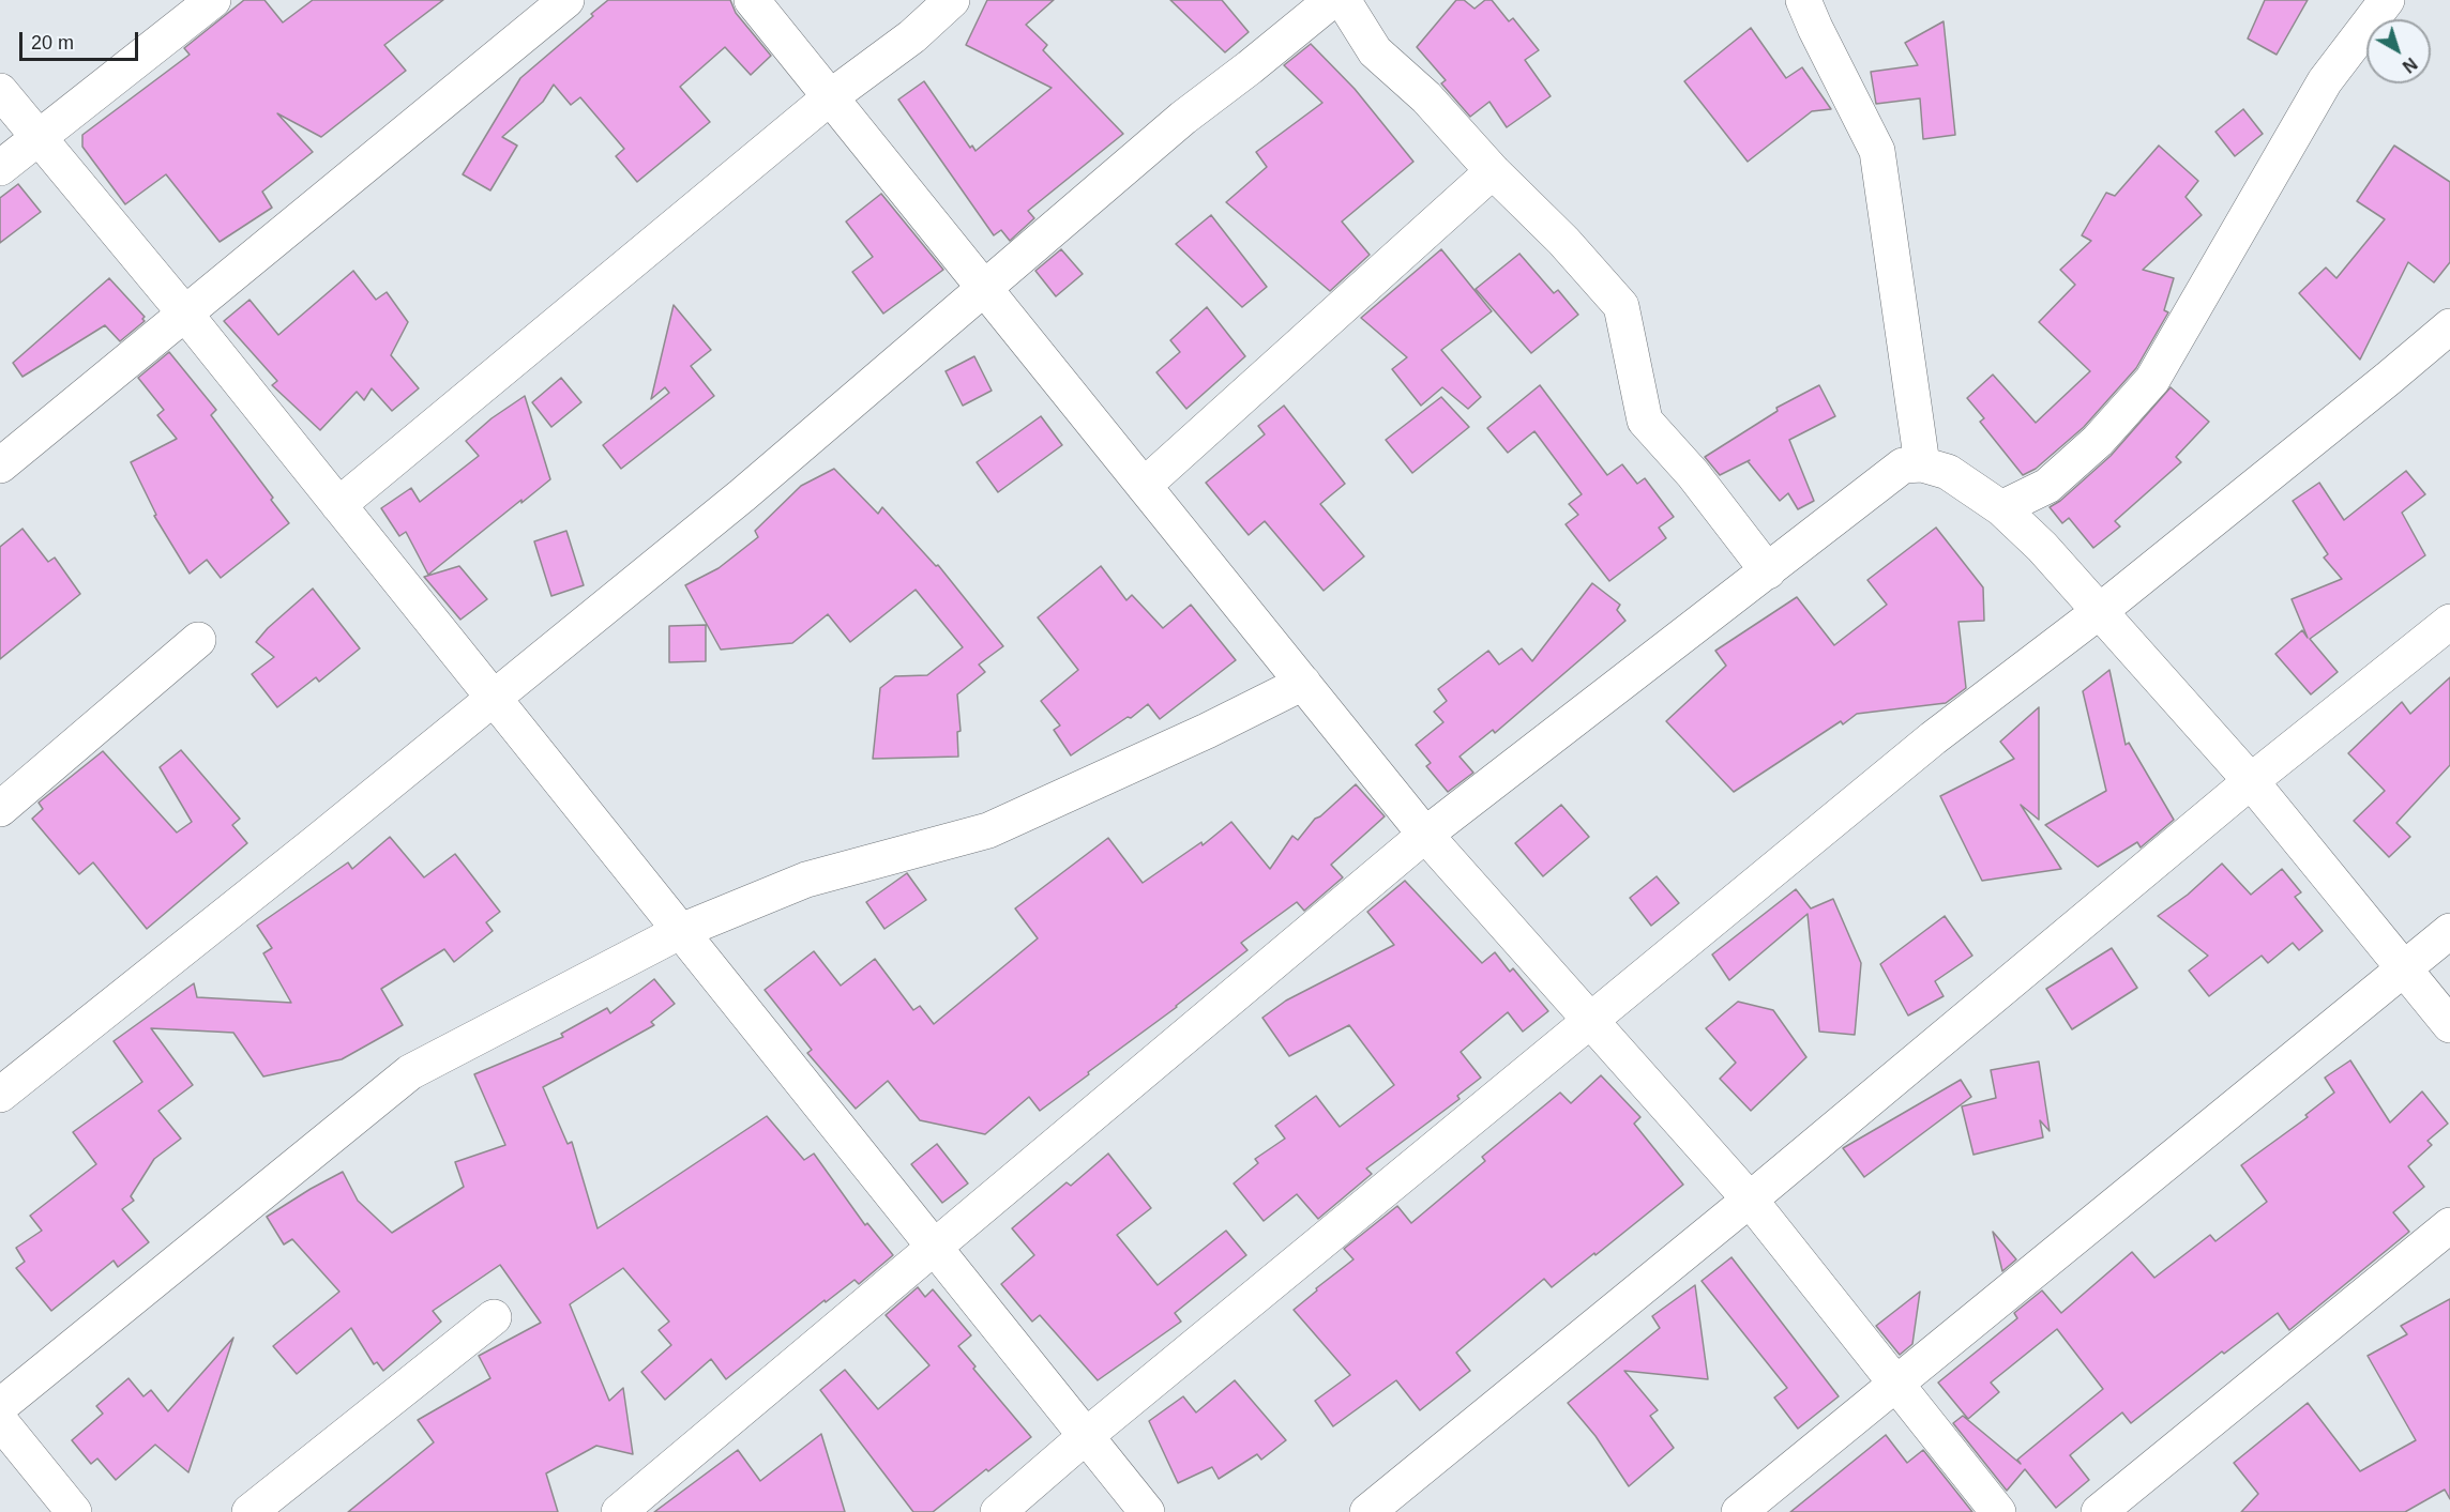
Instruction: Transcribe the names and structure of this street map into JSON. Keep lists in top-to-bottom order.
{
  "scale_bar": "20 m",
  "north": "bottom right"
}
